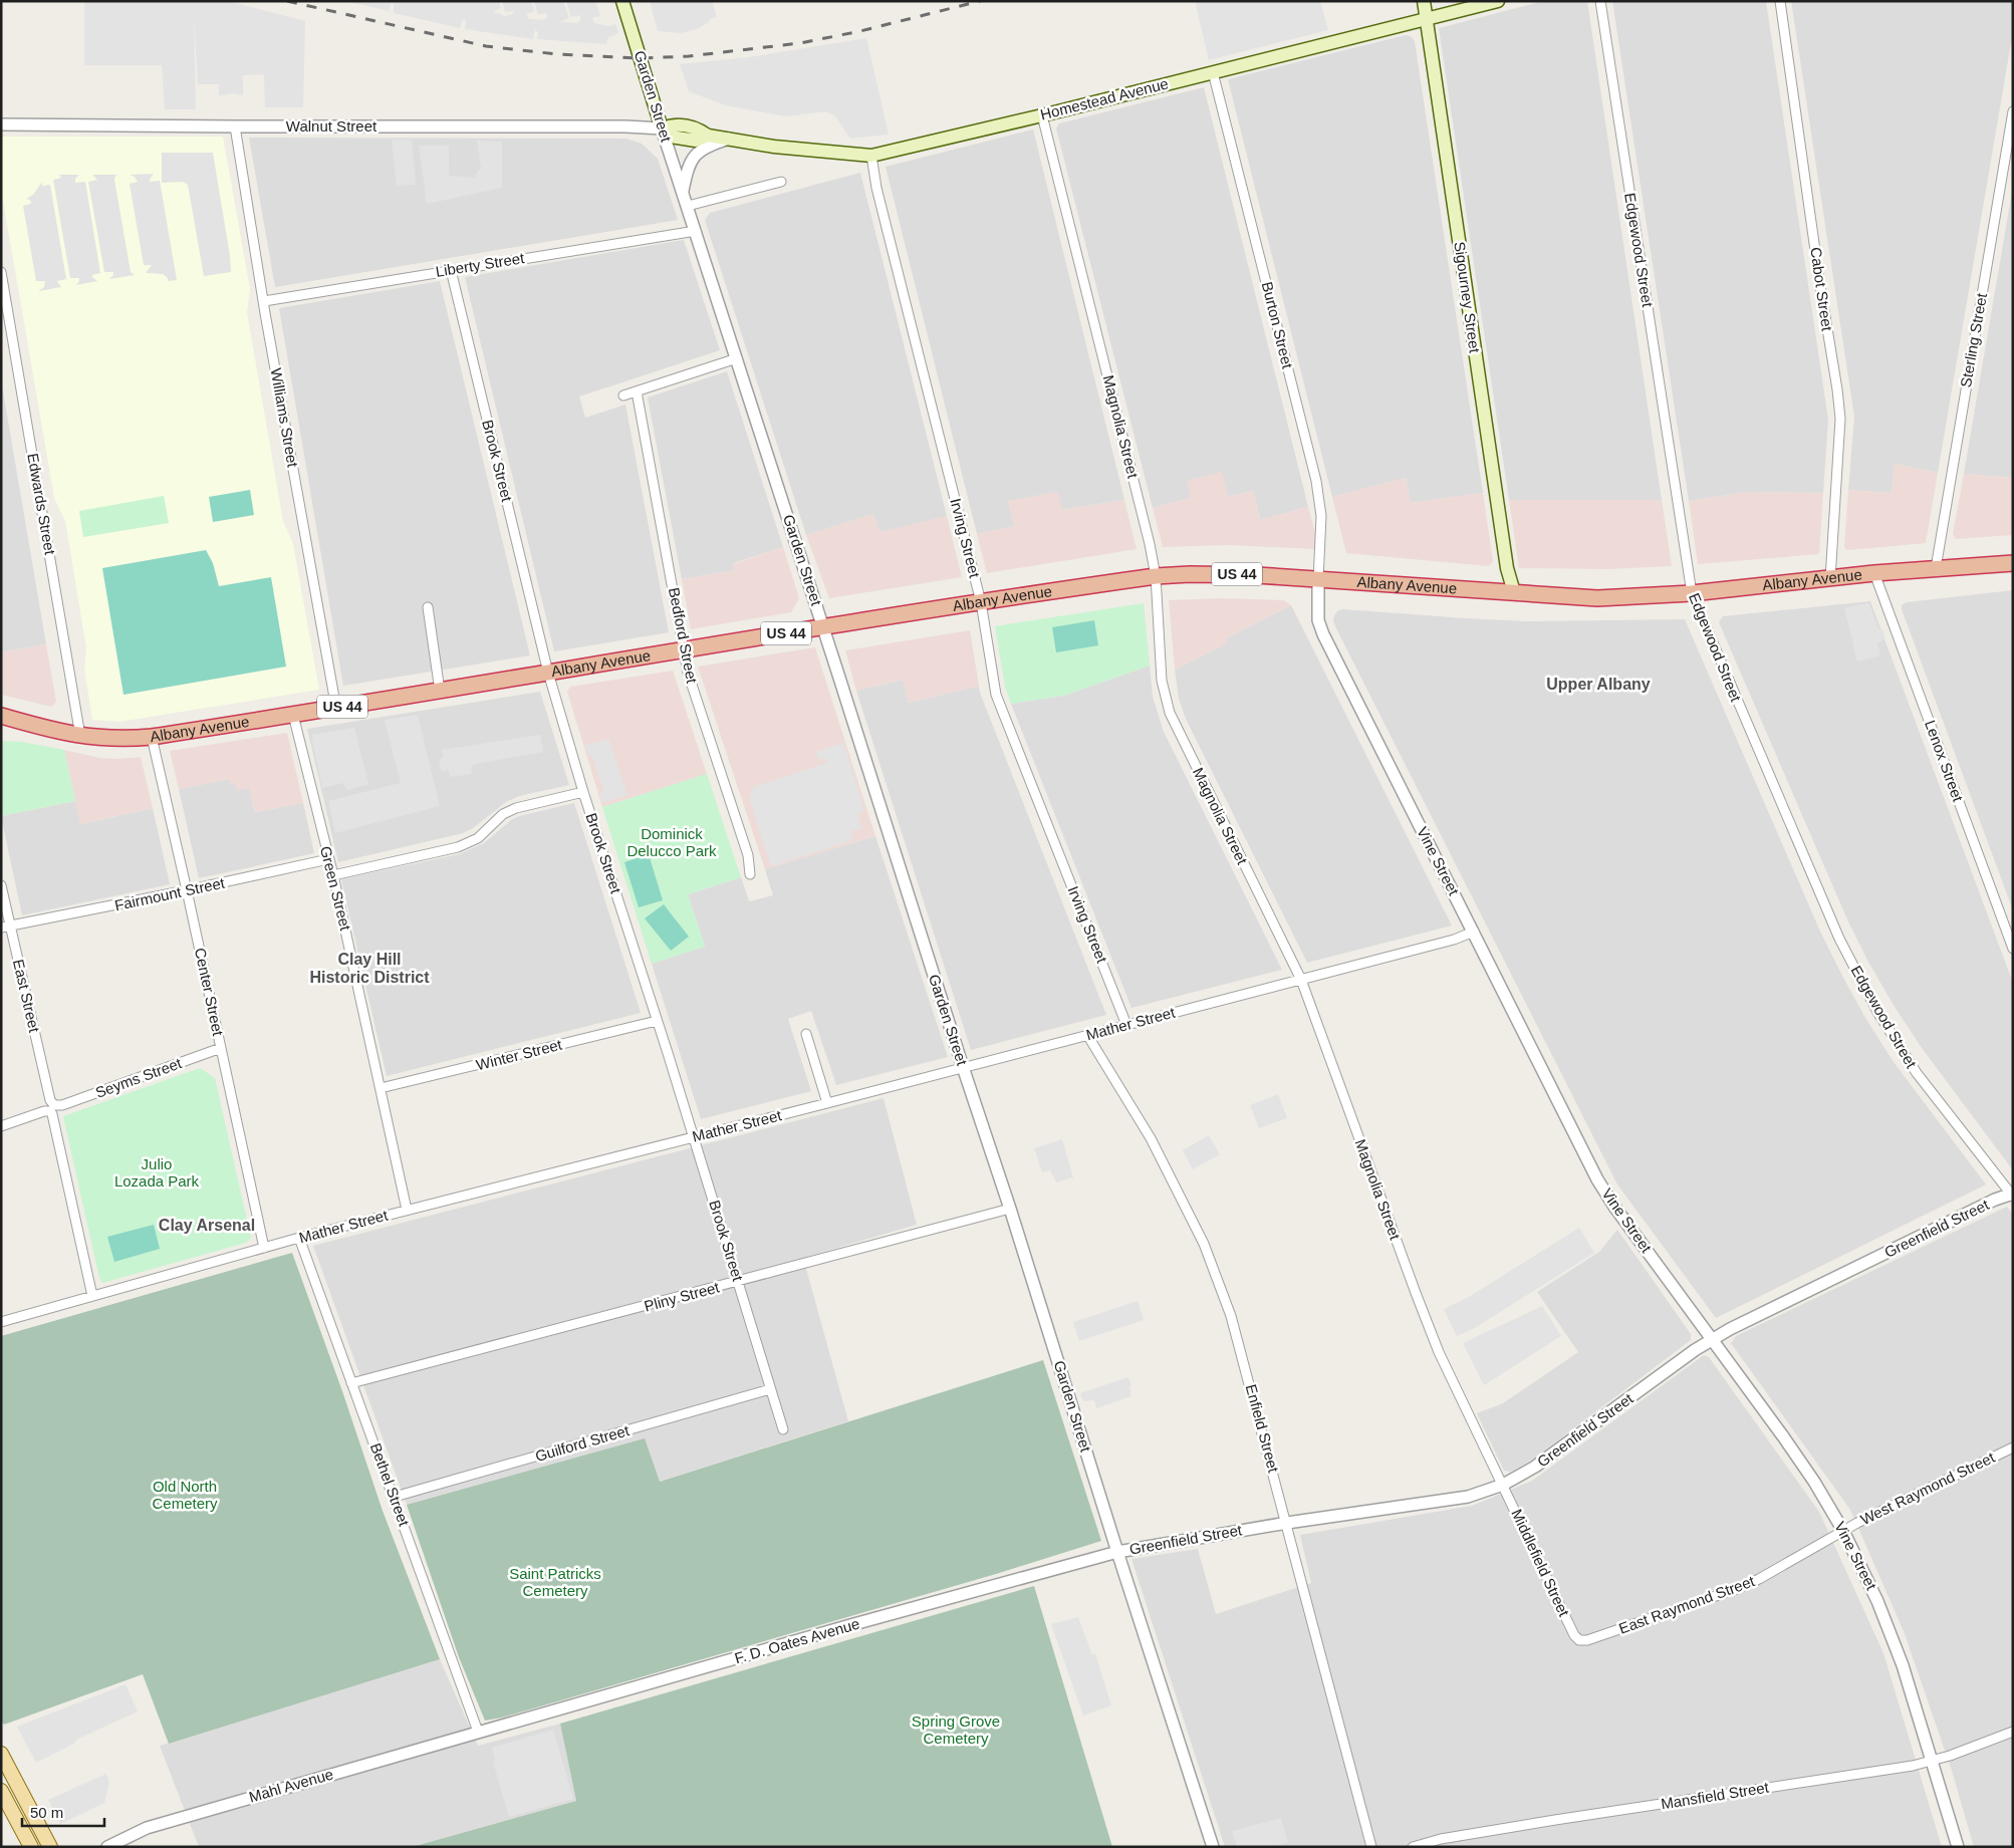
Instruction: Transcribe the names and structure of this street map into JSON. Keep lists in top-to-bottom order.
{
  "streets": {
    "highway": ["US 44", "Albany Avenue"],
    "main road": ["Garden Street", "Homestead Avenue", "Sigourney Street"],
    "street": [
      "Walnut Street",
      "Edgewood Street",
      "Liberty Street",
      "Cabot Street",
      "Burton Street",
      "Sterling Street",
      "Williams Street",
      "Magnolia Street",
      "Brook Street",
      "Edwards Street",
      "Irving Street",
      "Bedford Street",
      "Lenox Street",
      "Vine Street",
      "Green Street",
      "Fairmount Street",
      "Center Street",
      "East Street",
      "Mather Street",
      "Winter Street",
      "Seyms Street",
      "Greenfield Street",
      "Pliny Street",
      "Enfield Street",
      "Guilford Street",
      "Bethel Street",
      "West Raymond Street",
      "Middlefield Street",
      "East Raymond Street",
      "F. D. Oates Avenue",
      "Mahl Avenue",
      "Mansfield Street"
    ]
  },
  "crossings": [
    ["Garden Street", "Homestead Avenue"],
    ["Garden Street", "Walnut Street"],
    ["Garden Street", "Liberty Street"],
    ["Garden Street", "Albany Avenue"],
    ["Garden Street", "Mather Street"],
    ["Garden Street", "Greenfield Street"],
    ["Garden Street", "Pliny Street"],
    ["Garden Street", "F. D. Oates Avenue"],
    ["Homestead Avenue", "Walnut Street"],
    ["Homestead Avenue", "Sigourney Street"],
    ["Homestead Avenue", "Burton Street"],
    ["Homestead Avenue", "Magnolia Street"],
    ["Homestead Avenue", "Irving Street"],
    ["Walnut Street", "Williams Street"],
    ["Edgewood Street", "Albany Avenue"],
    ["Edgewood Street", "Greenfield Street"],
    ["Liberty Street", "Williams Street"],
    ["Liberty Street", "Brook Street"],
    ["Cabot Street", "Albany Avenue"],
    ["Sigourney Street", "Albany Avenue"],
    ["Burton Street", "Albany Avenue"],
    ["Burton Street", "Vine Street"],
    ["Sterling Street", "Albany Avenue"],
    ["Williams Street", "Albany Avenue"],
    ["Magnolia Street", "Albany Avenue"],
    ["Magnolia Street", "Mather Street"],
    ["Magnolia Street", "Greenfield Street"],
    ["Magnolia Street", "Middlefield Street"],
    ["Brook Street", "Albany Avenue"],
    ["Brook Street", "Mather Street"],
    ["Brook Street", "Winter Street"],
    ["Brook Street", "Pliny Street"],
    ["Brook Street", "Guilford Street"],
    ["Edwards Street", "Albany Avenue"],
    ["Irving Street", "Albany Avenue"],
    ["Irving Street", "Mather Street"],
    ["Albany Avenue", "Bedford Street"],
    ["Albany Avenue", "Lenox Street"],
    ["Albany Avenue", "Vine Street"],
    ["Albany Avenue", "Green Street"],
    ["Albany Avenue", "Center Street"],
    ["Vine Street", "Mather Street"],
    ["Vine Street", "Greenfield Street"],
    ["Vine Street", "West Raymond Street"],
    ["Vine Street", "East Raymond Street"],
    ["Vine Street", "Mansfield Street"],
    ["Green Street", "Fairmount Street"],
    ["Green Street", "Mather Street"],
    ["Green Street", "Winter Street"],
    ["Fairmount Street", "Center Street"],
    ["Fairmount Street", "East Street"],
    ["Center Street", "Mather Street"],
    ["Center Street", "Seyms Street"],
    ["East Street", "Mather Street"],
    ["East Street", "Seyms Street"],
    ["Mather Street", "Enfield Street"],
    ["Mather Street", "Bethel Street"],
    ["Greenfield Street", "Enfield Street"],
    ["Greenfield Street", "Middlefield Street"],
    ["Greenfield Street", "F. D. Oates Avenue"],
    ["Pliny Street", "Bethel Street"],
    ["Guilford Street", "Bethel Street"],
    ["Bethel Street", "F. D. Oates Avenue"],
    ["Bethel Street", "Mahl Avenue"],
    ["West Raymond Street", "East Raymond Street"],
    ["Middlefield Street", "East Raymond Street"],
    ["F. D. Oates Avenue", "Mahl Avenue"]
  ],
  "districts": ["Upper Albany", "Clay Hill Historic District", "Clay Arsenal"],
  "parks": [
    "Dominick Delucco Park",
    "Julio Lozada Park",
    "Old North Cemetery",
    "Saint Patricks Cemetery",
    "Spring Grove Cemetery"
  ],
  "scale_bar": "50 m"
}
